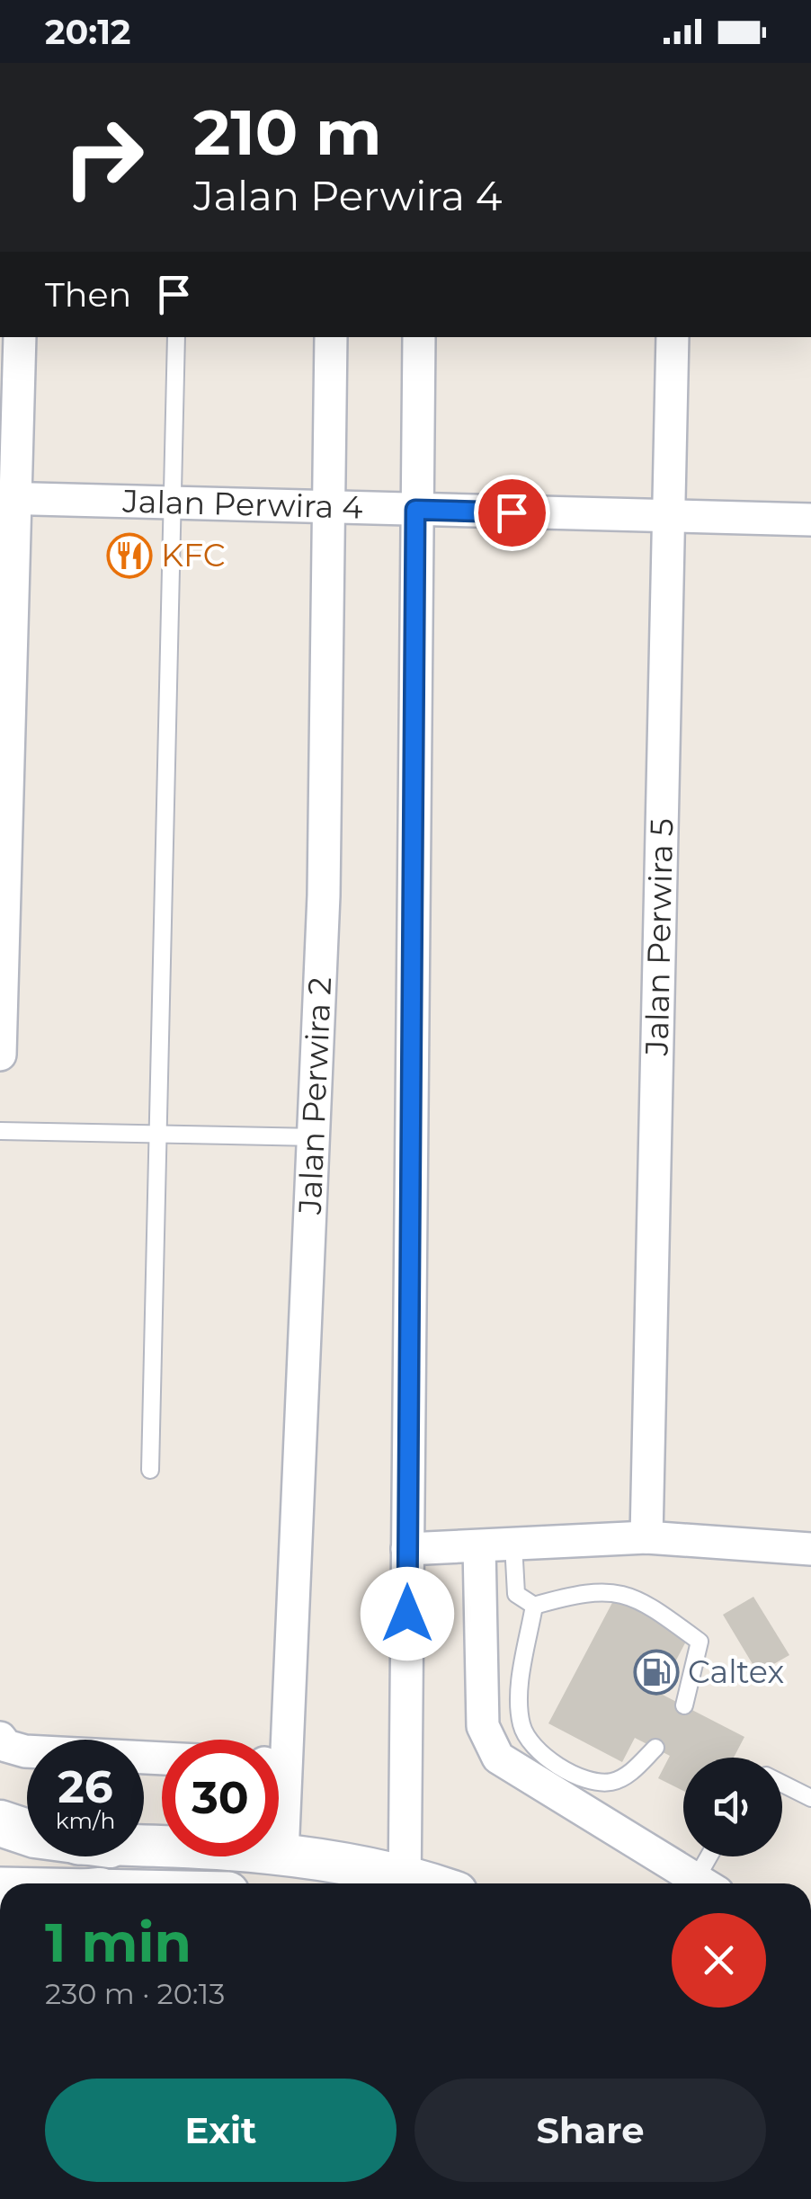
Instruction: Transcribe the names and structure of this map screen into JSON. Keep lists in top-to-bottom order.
{
  "streets": {
    "street": ["Jalan Perwira 4", "Jalan Perwira 5", "Jalan Perwira 2"]
  },
  "crossings": [
    ["Jalan Perwira 4", "Jalan Perwira 5"],
    ["Jalan Perwira 4", "Jalan Perwira 2"]
  ],
  "places": {
    "restaurant": ["KFC"],
    "fuel station": ["Caltex"]
  },
  "page": {
    "status": "20:12",
    "turn": ["210 m", "Jalan Perwira 4"],
    "then": "Then",
    "speed": "26 km/h",
    "limit": "30",
    "heading": ["1 min", "230 m · 20:13"],
    "buttons": ["Exit", "Share"]
  }
}
